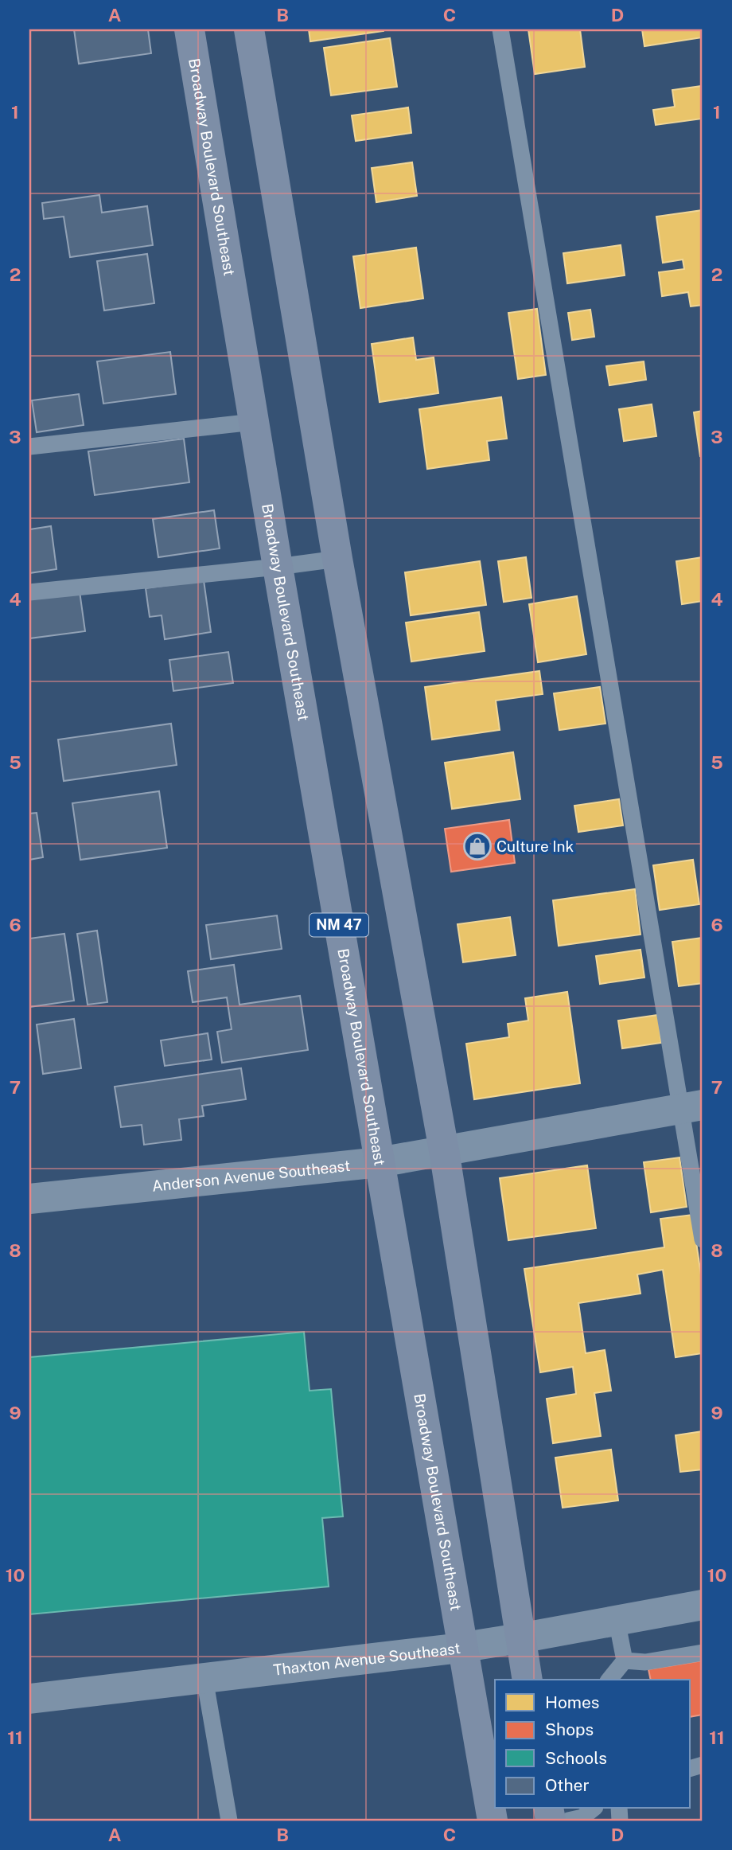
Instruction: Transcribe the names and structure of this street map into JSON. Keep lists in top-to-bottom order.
{
  "streets": {
    "main road": ["Broadway Boulevard Southeast", "NM 47"],
    "street": ["Anderson Avenue Southeast", "Thaxton Avenue Southeast"]
  },
  "crossings": [
    ["Broadway Boulevard Southeast", "Anderson Avenue Southeast"],
    ["Broadway Boulevard Southeast", "Thaxton Avenue Southeast"]
  ],
  "places": {
    "shop": ["Culture Ink"]
  },
  "legend": [
    "Homes",
    "Shops",
    "Schools",
    "Other"
  ],
  "grid": {
    "columns": [
      "A",
      "B",
      "C",
      "D"
    ],
    "rows": [
      "1",
      "2",
      "3",
      "4",
      "5",
      "6",
      "7",
      "8",
      "9",
      "10",
      "11"
    ]
  }
}
